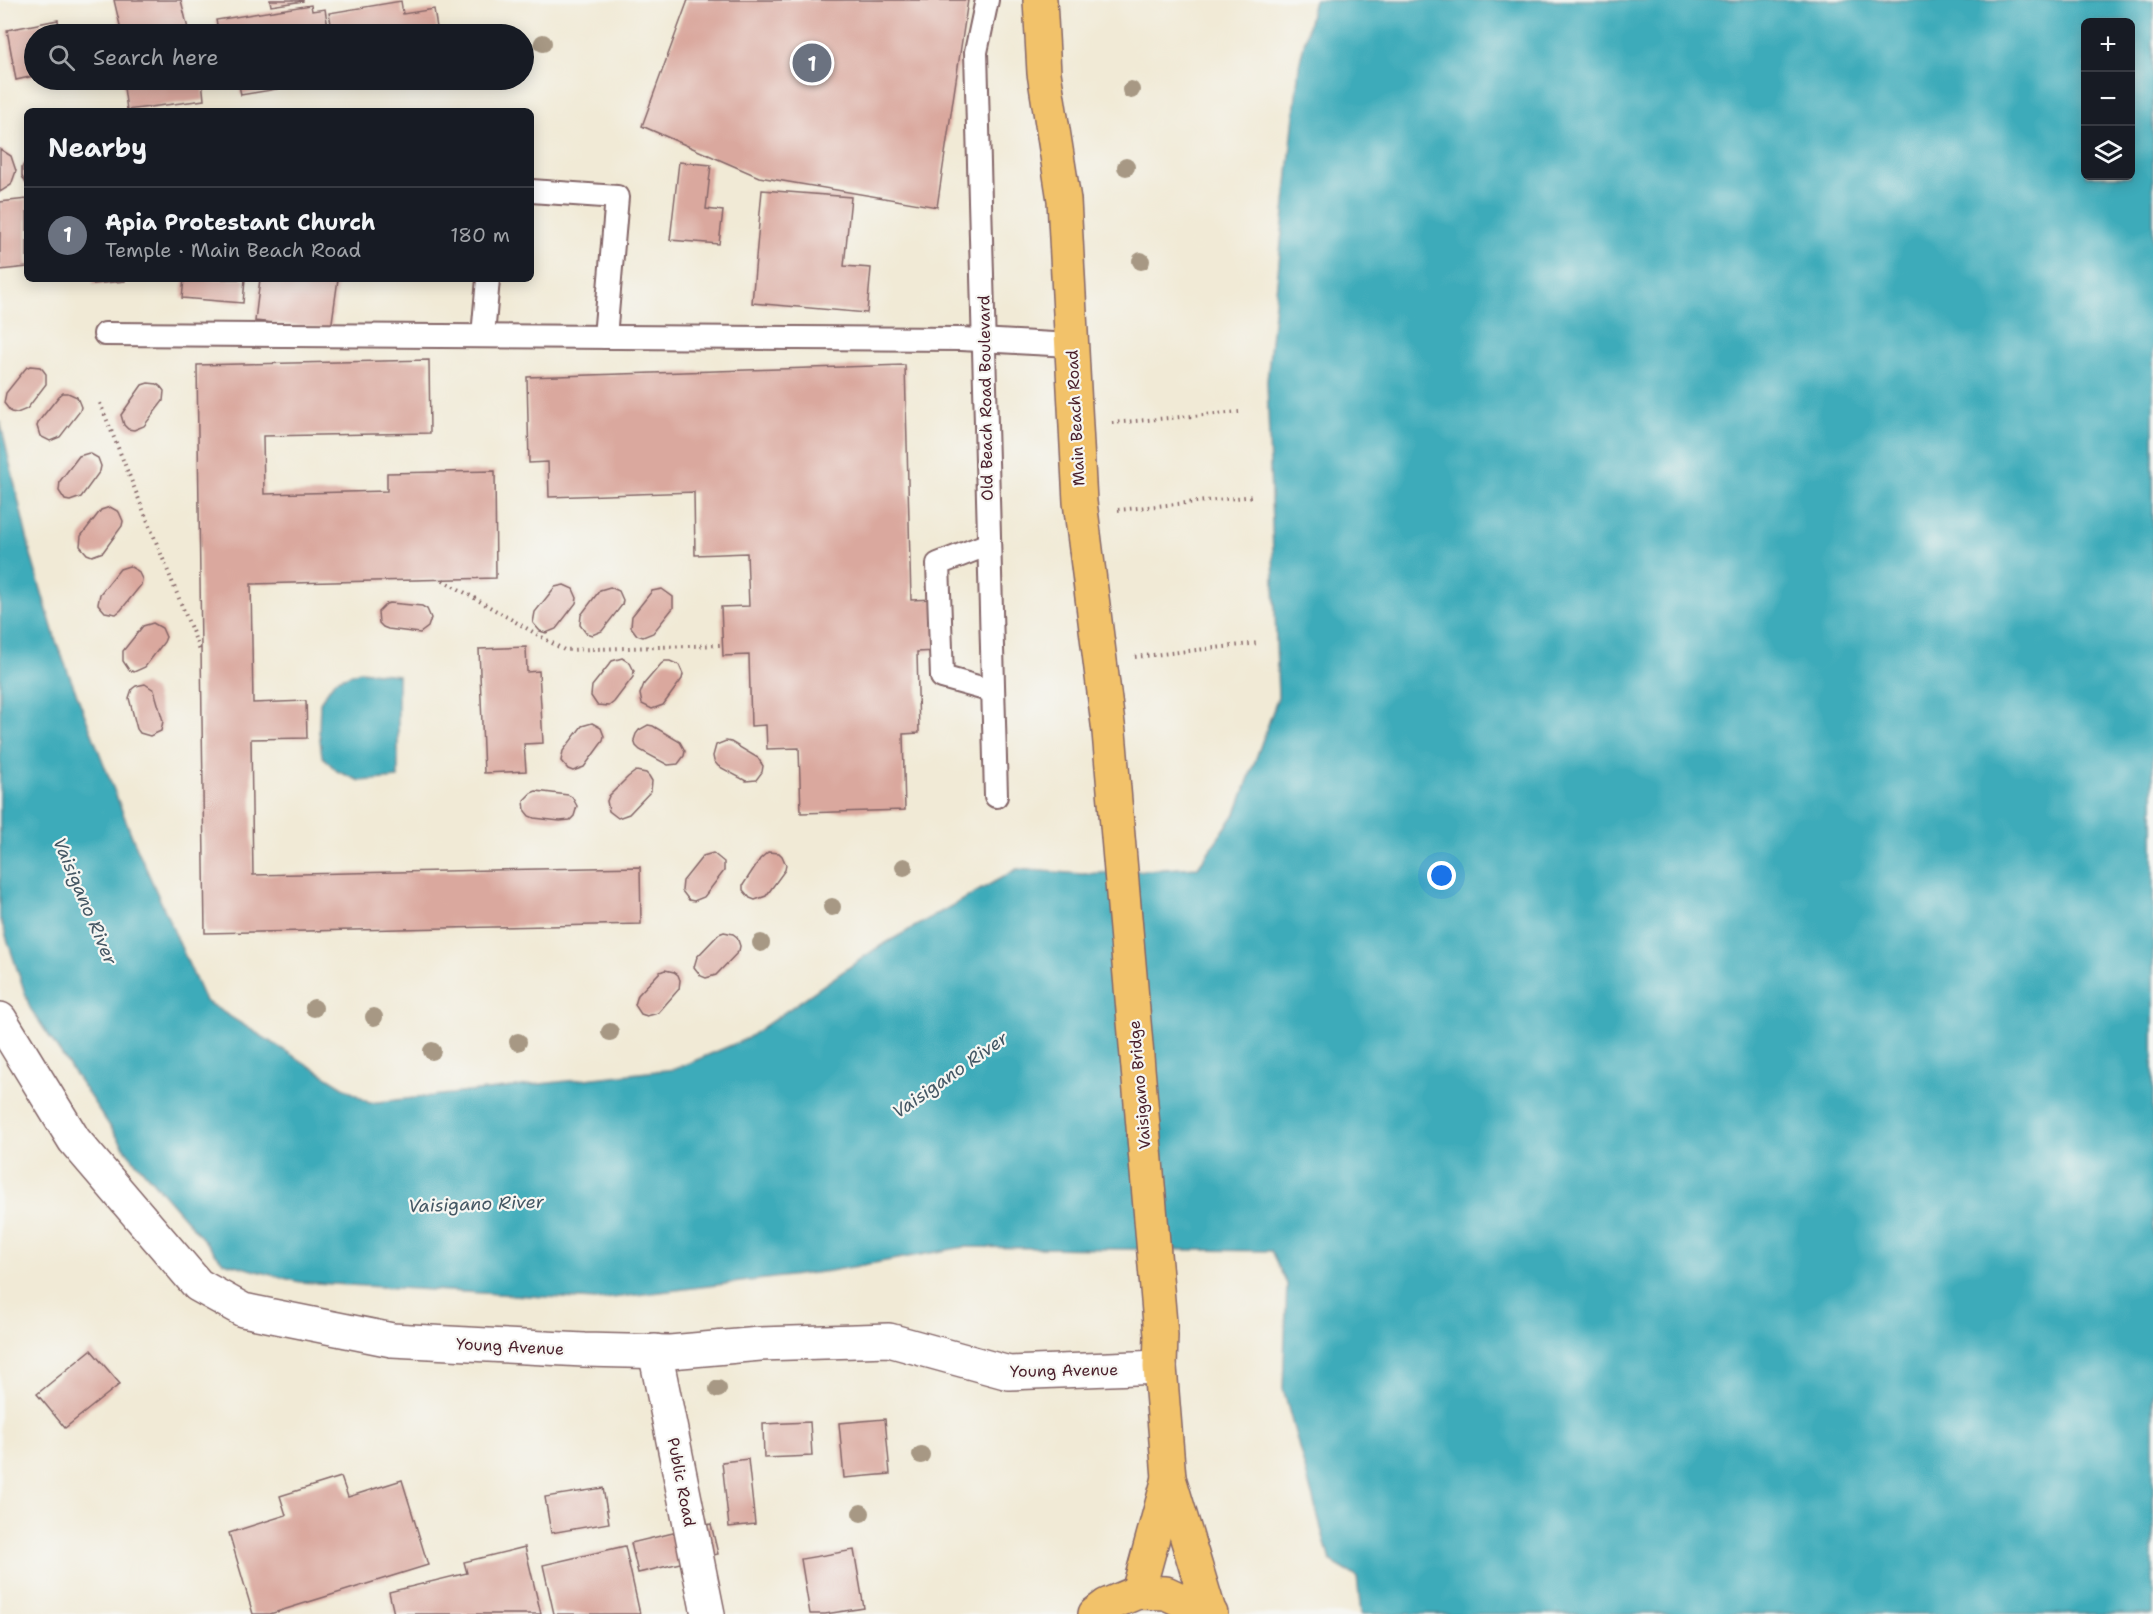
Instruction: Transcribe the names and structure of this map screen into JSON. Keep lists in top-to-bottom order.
{
  "streets": {
    "main road": ["Main Beach Road", "Vaisigano Bridge"],
    "street": ["Young Avenue", "Public Road"],
    "lane": ["Old Beach Road Boulevard"]
  },
  "crossings": [
    ["Main Beach Road", "Vaisigano Bridge"],
    ["Vaisigano Bridge", "Young Avenue"],
    ["Young Avenue", "Public Road"]
  ],
  "water": ["Vaisigano River"],
  "page": {
    "map_buttons": ["+", "−"],
    "search": "Search here",
    "pins": "1",
    "heading": "Nearby",
    "list": [
      {
        "mark": "1",
        "name": "Apia Protestant Church",
        "note": "Temple · Main Beach Road",
        "value": "180 m"
      }
    ]
  }
}
